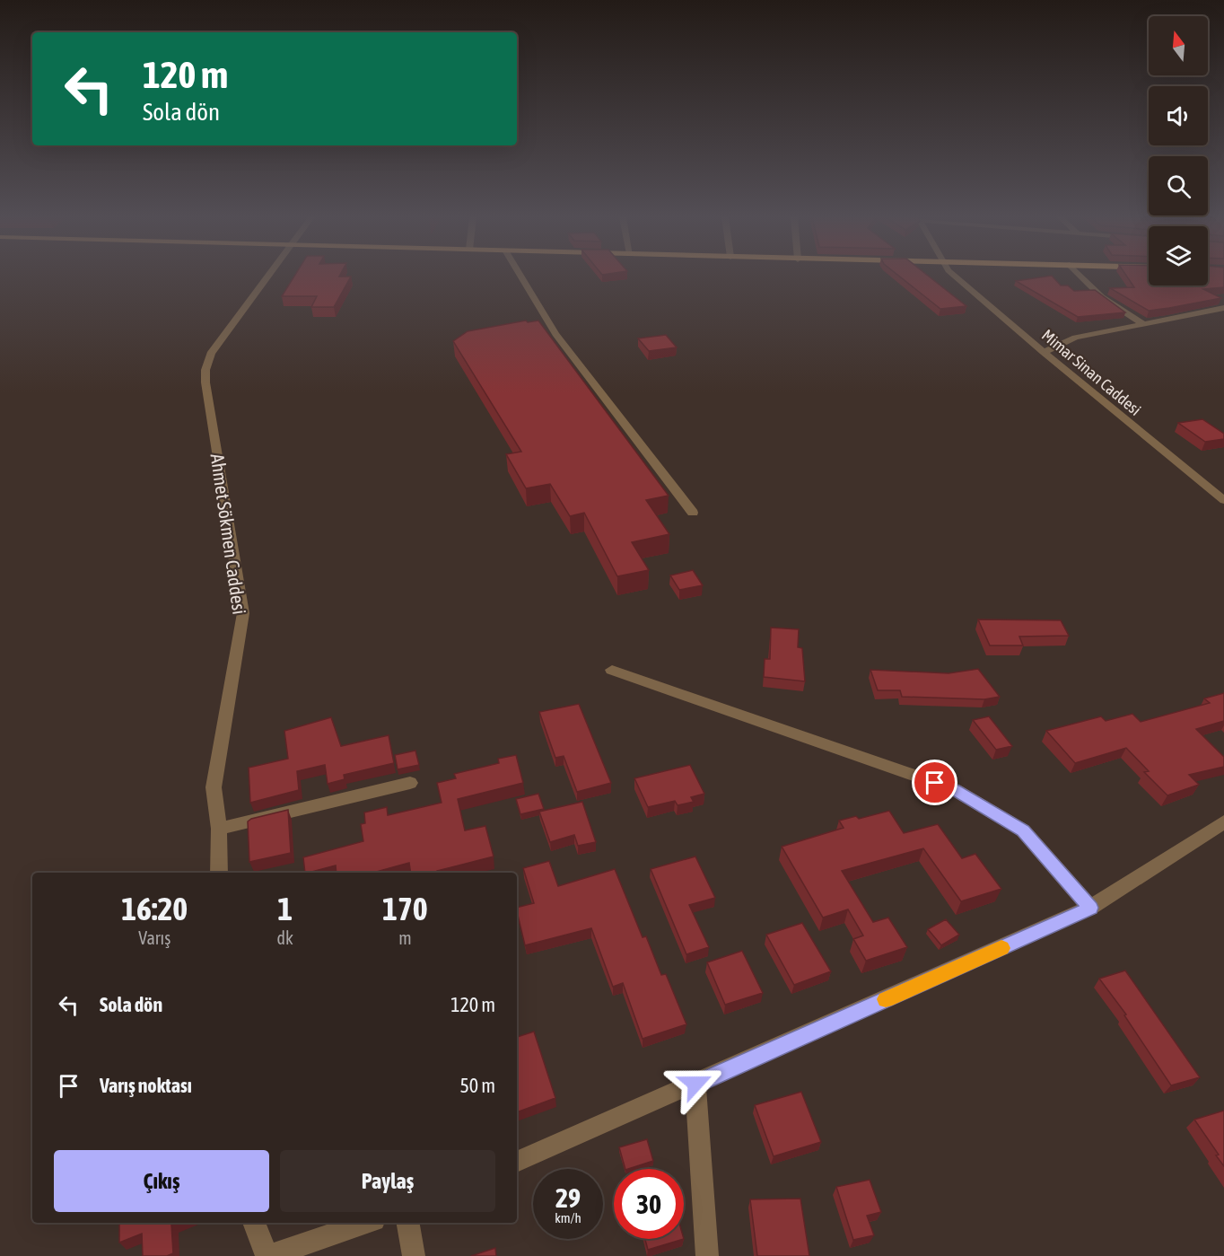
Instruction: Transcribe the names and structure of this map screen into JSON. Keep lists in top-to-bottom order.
{
  "streets": {
    "street": ["Mimar Sinan Caddesi", "Ahmet Sökmen Caddesi"]
  },
  "north": "top",
  "page": {
    "turn": ["120 m", "Sola dön"],
    "eta": [
      "16:20",
      "Varış",
      "1",
      "dk",
      "170",
      "m"
    ],
    "list": [
      {
        "name": "Sola dön",
        "value": "120 m"
      },
      {
        "name": "Varış noktası",
        "value": "50 m"
      }
    ],
    "buttons": ["Çıkış", "Paylaş"],
    "speed": "29 km/h",
    "limit": "30"
  }
}
